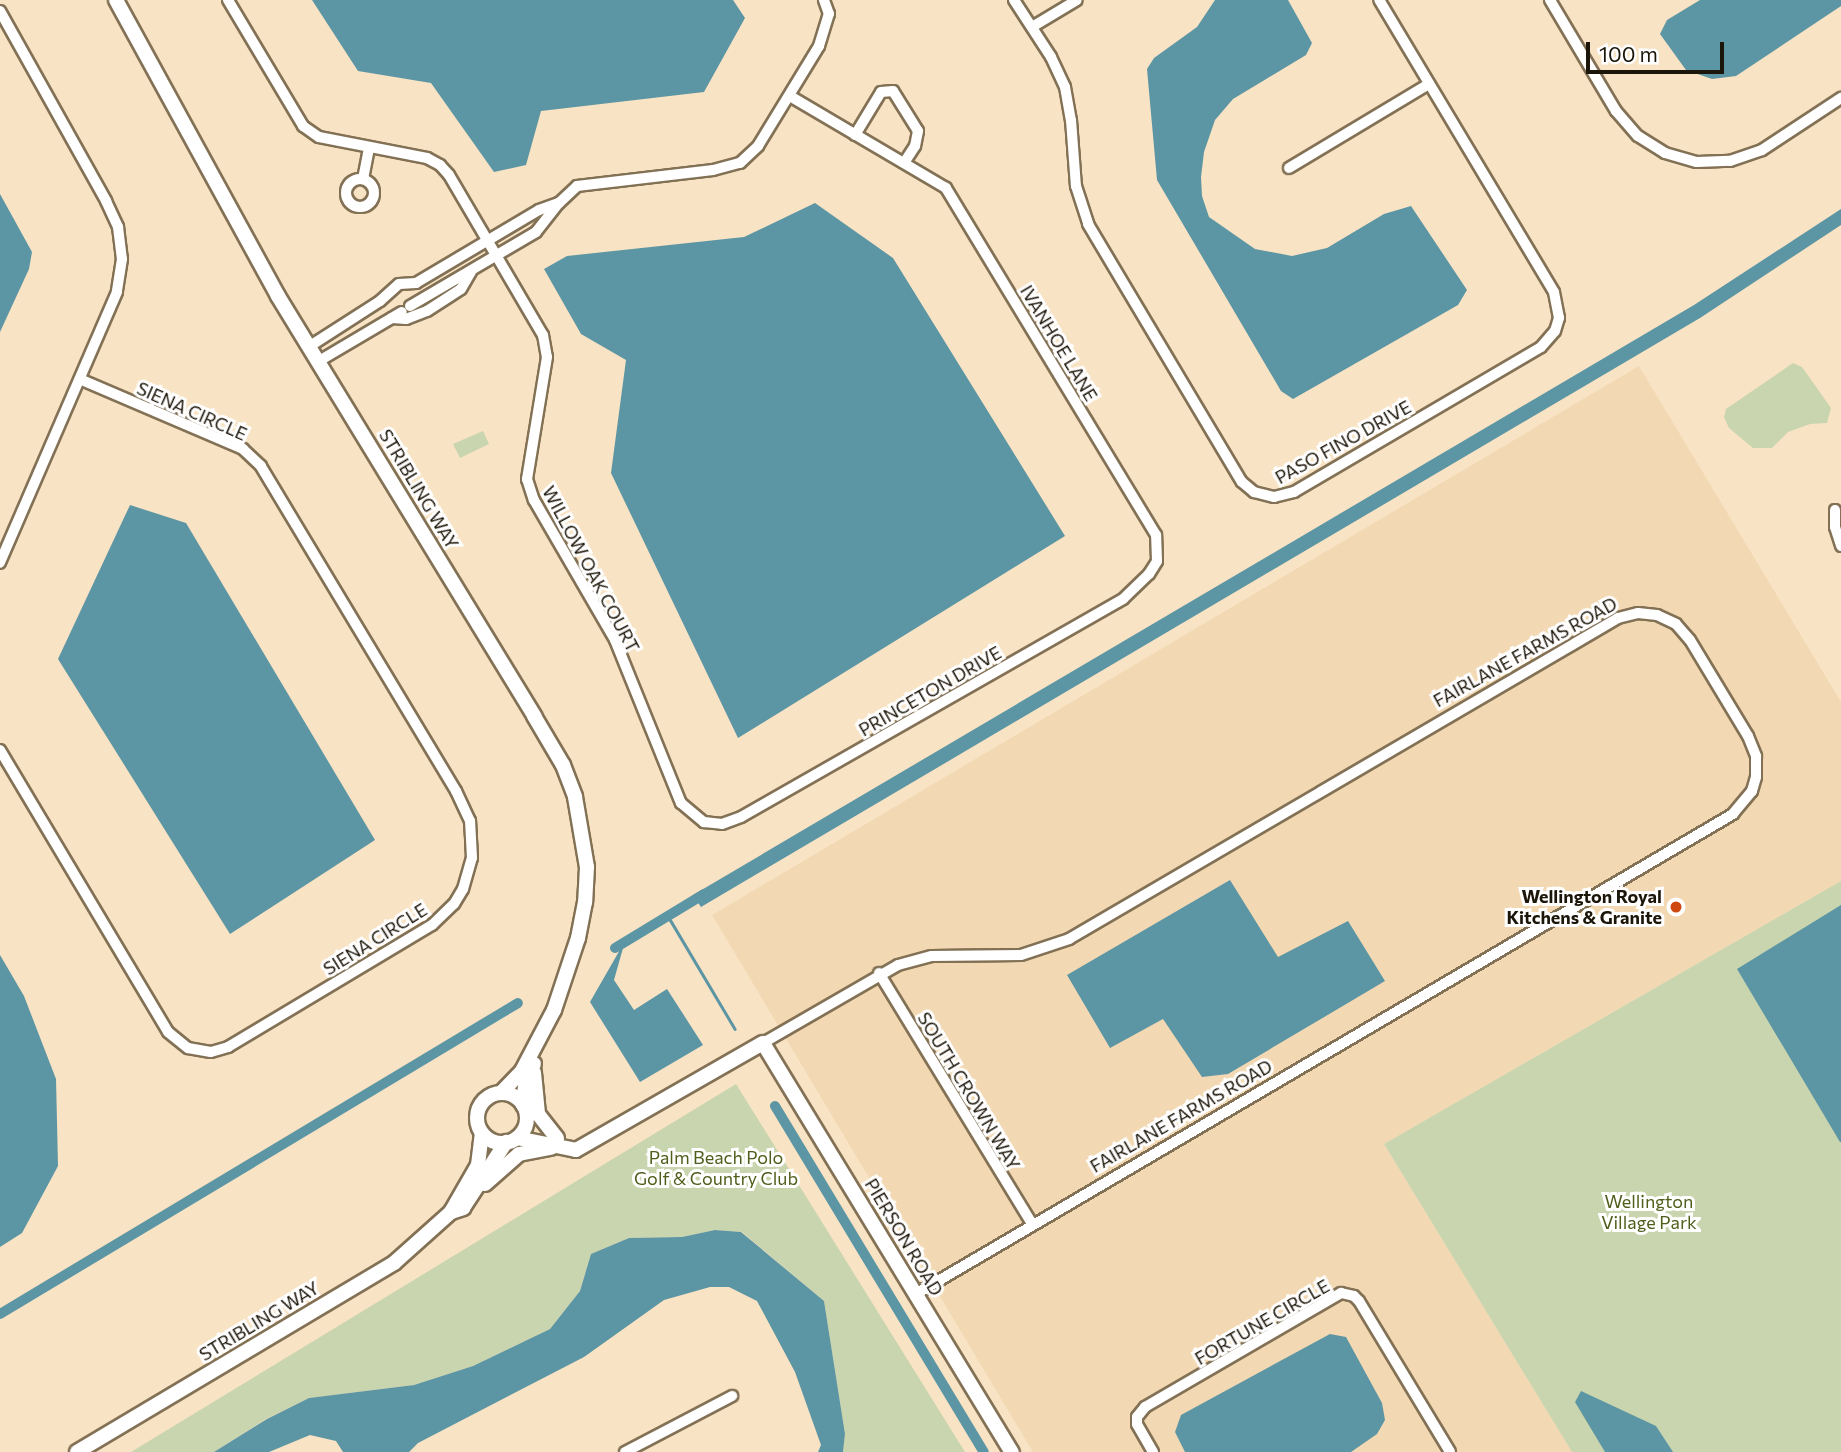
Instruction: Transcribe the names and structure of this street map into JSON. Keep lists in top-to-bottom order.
{
  "streets": {
    "street": [
      "IVANHOE LANE",
      "SIENA CIRCLE",
      "PASO FINO DRIVE",
      "STRIBLING WAY",
      "WILLOW OAK COURT",
      "FAIRLANE FARMS ROAD",
      "PRINCETON DRIVE",
      "SOUTH CROWN WAY",
      "PIERSON ROAD",
      "FORTUNE CIRCLE"
    ]
  },
  "crossings": [
    ["IVANHOE LANE", "PRINCETON DRIVE"],
    ["STRIBLING WAY", "FAIRLANE FARMS ROAD"],
    ["WILLOW OAK COURT", "PRINCETON DRIVE"],
    ["FAIRLANE FARMS ROAD", "SOUTH CROWN WAY"],
    ["FAIRLANE FARMS ROAD", "PIERSON ROAD"]
  ],
  "parks": ["Palm Beach Polo Golf & Country Club", "Wellington Village Park"],
  "places": ["Wellington Royal Kitchens & Granite"],
  "scale_bar": "100 m"
}
